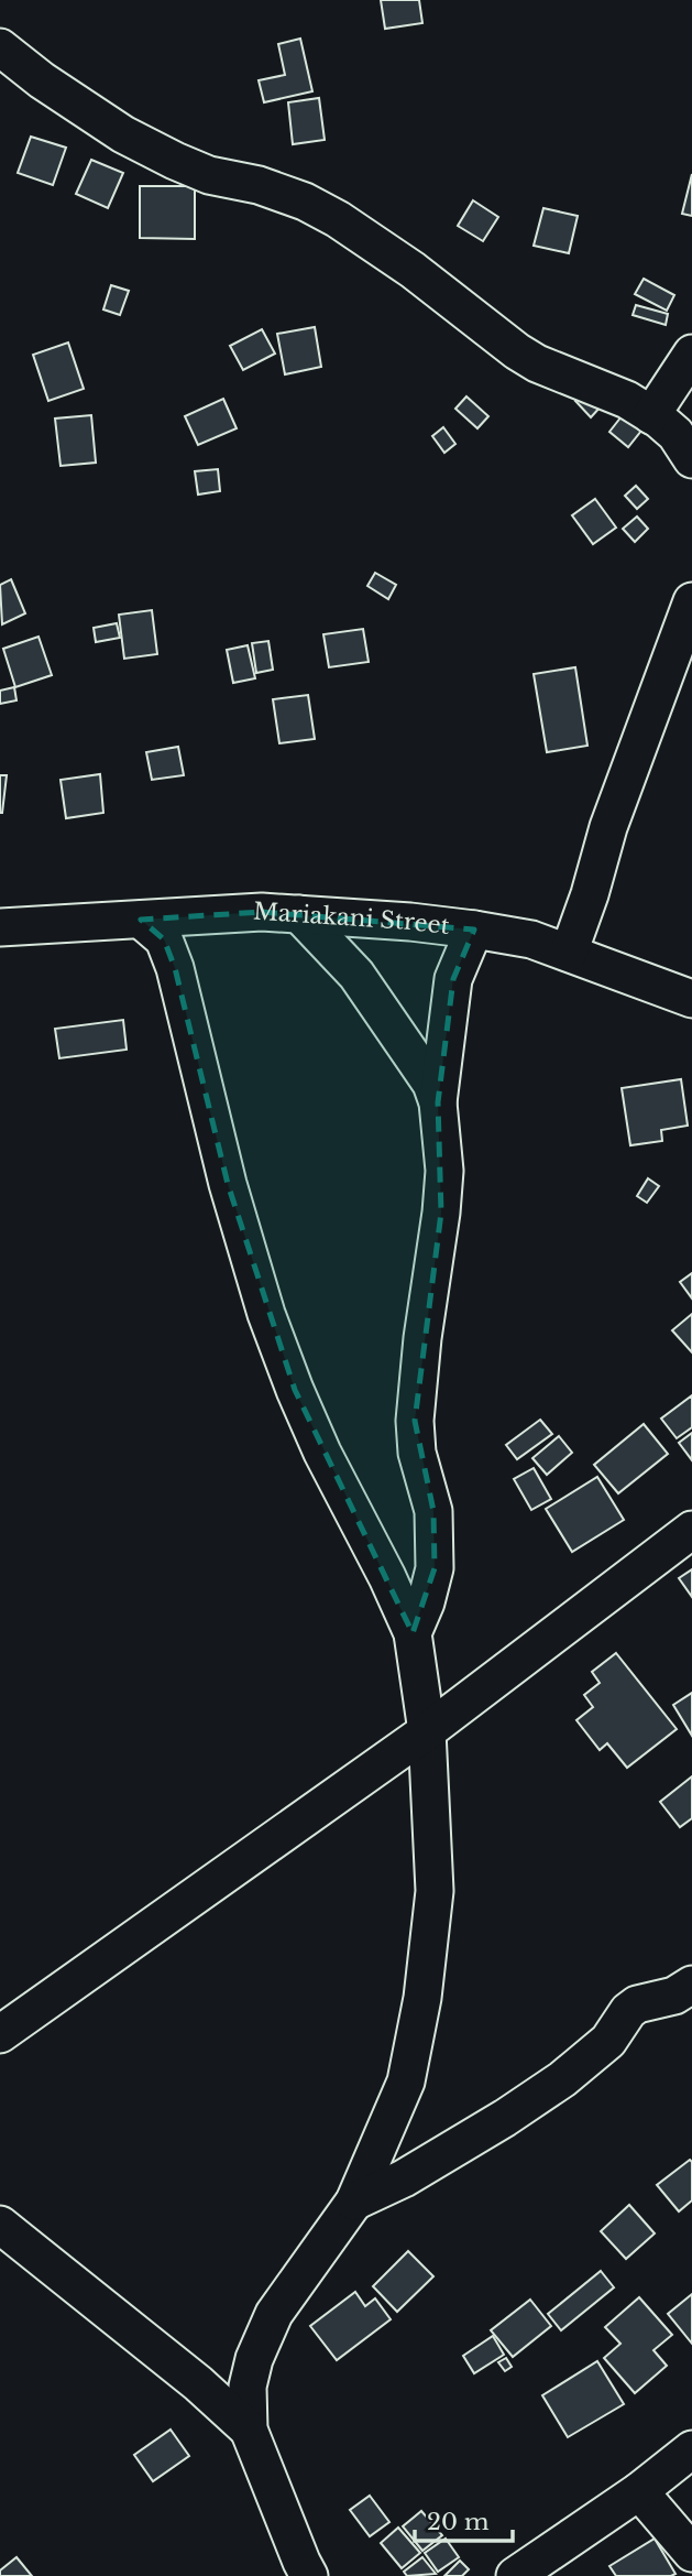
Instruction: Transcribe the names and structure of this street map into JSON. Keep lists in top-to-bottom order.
{
  "streets": {
    "street": ["Mariakani Street"]
  },
  "scale_bar": "20 m"
}
